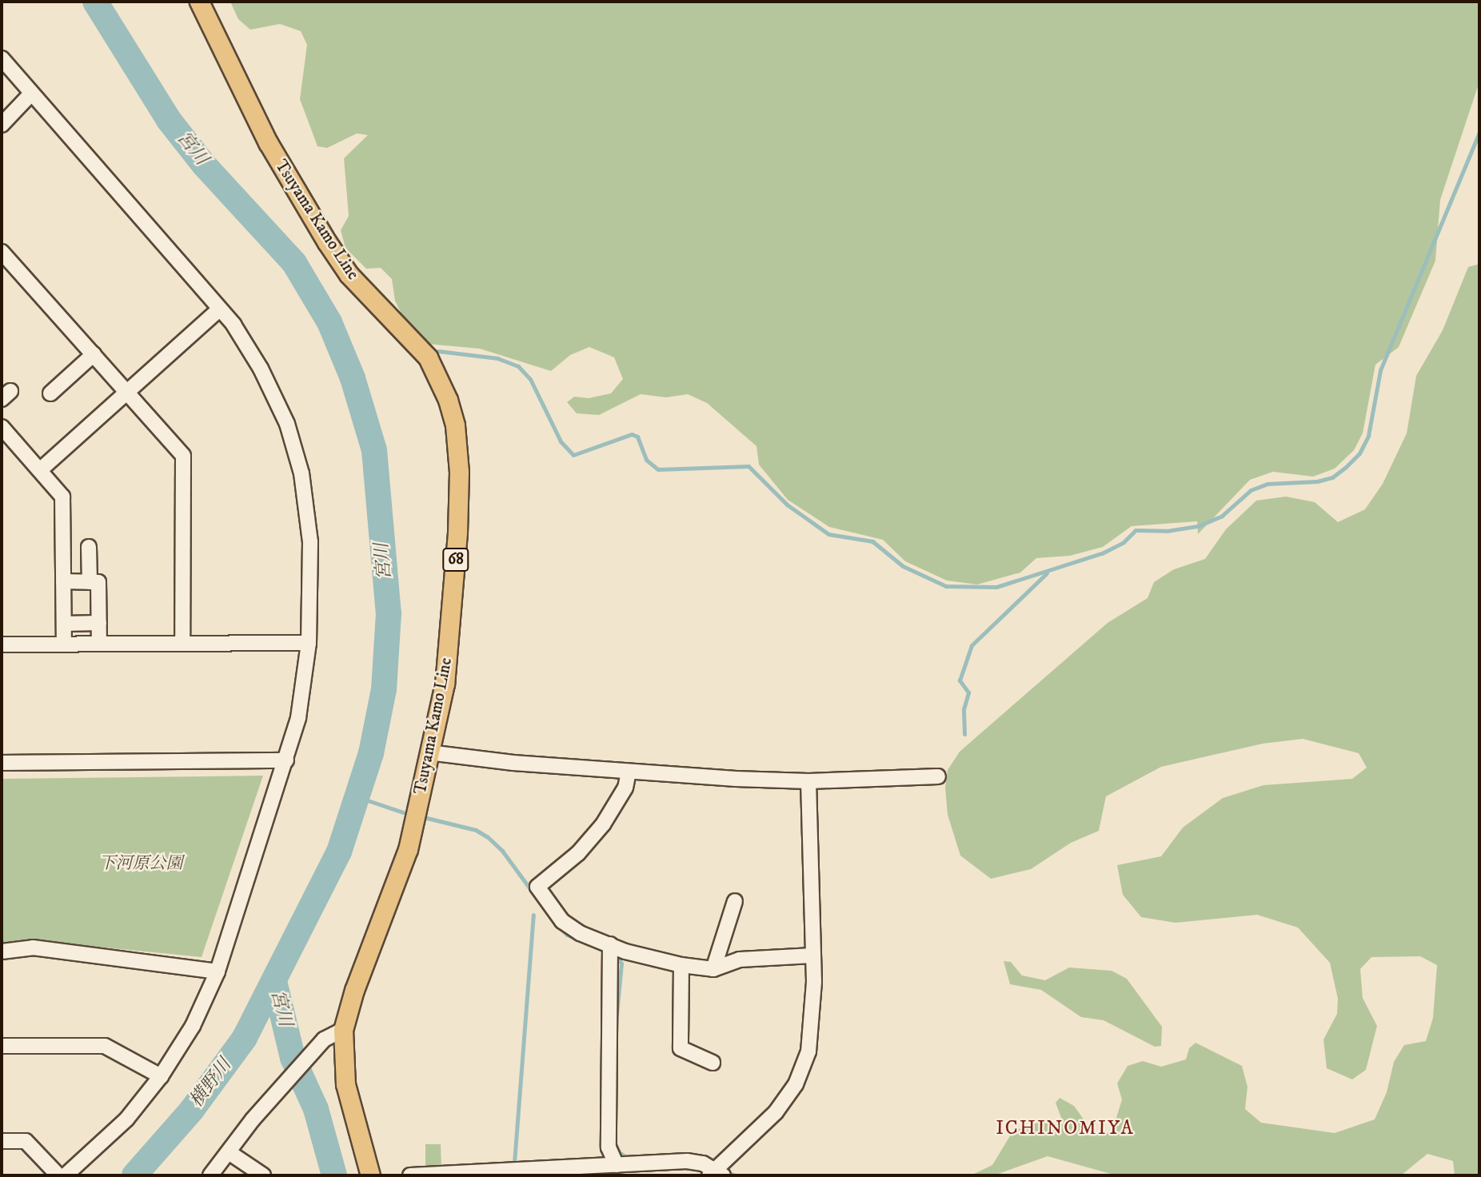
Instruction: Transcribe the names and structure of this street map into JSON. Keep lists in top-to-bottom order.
{
  "streets": {
    "main road": ["Tsuyama Kamo Line", "68"]
  },
  "districts": ["ICHINOMIYA"],
  "water": ["宮川", "横野川"],
  "parks": ["下河原公園"]
}
